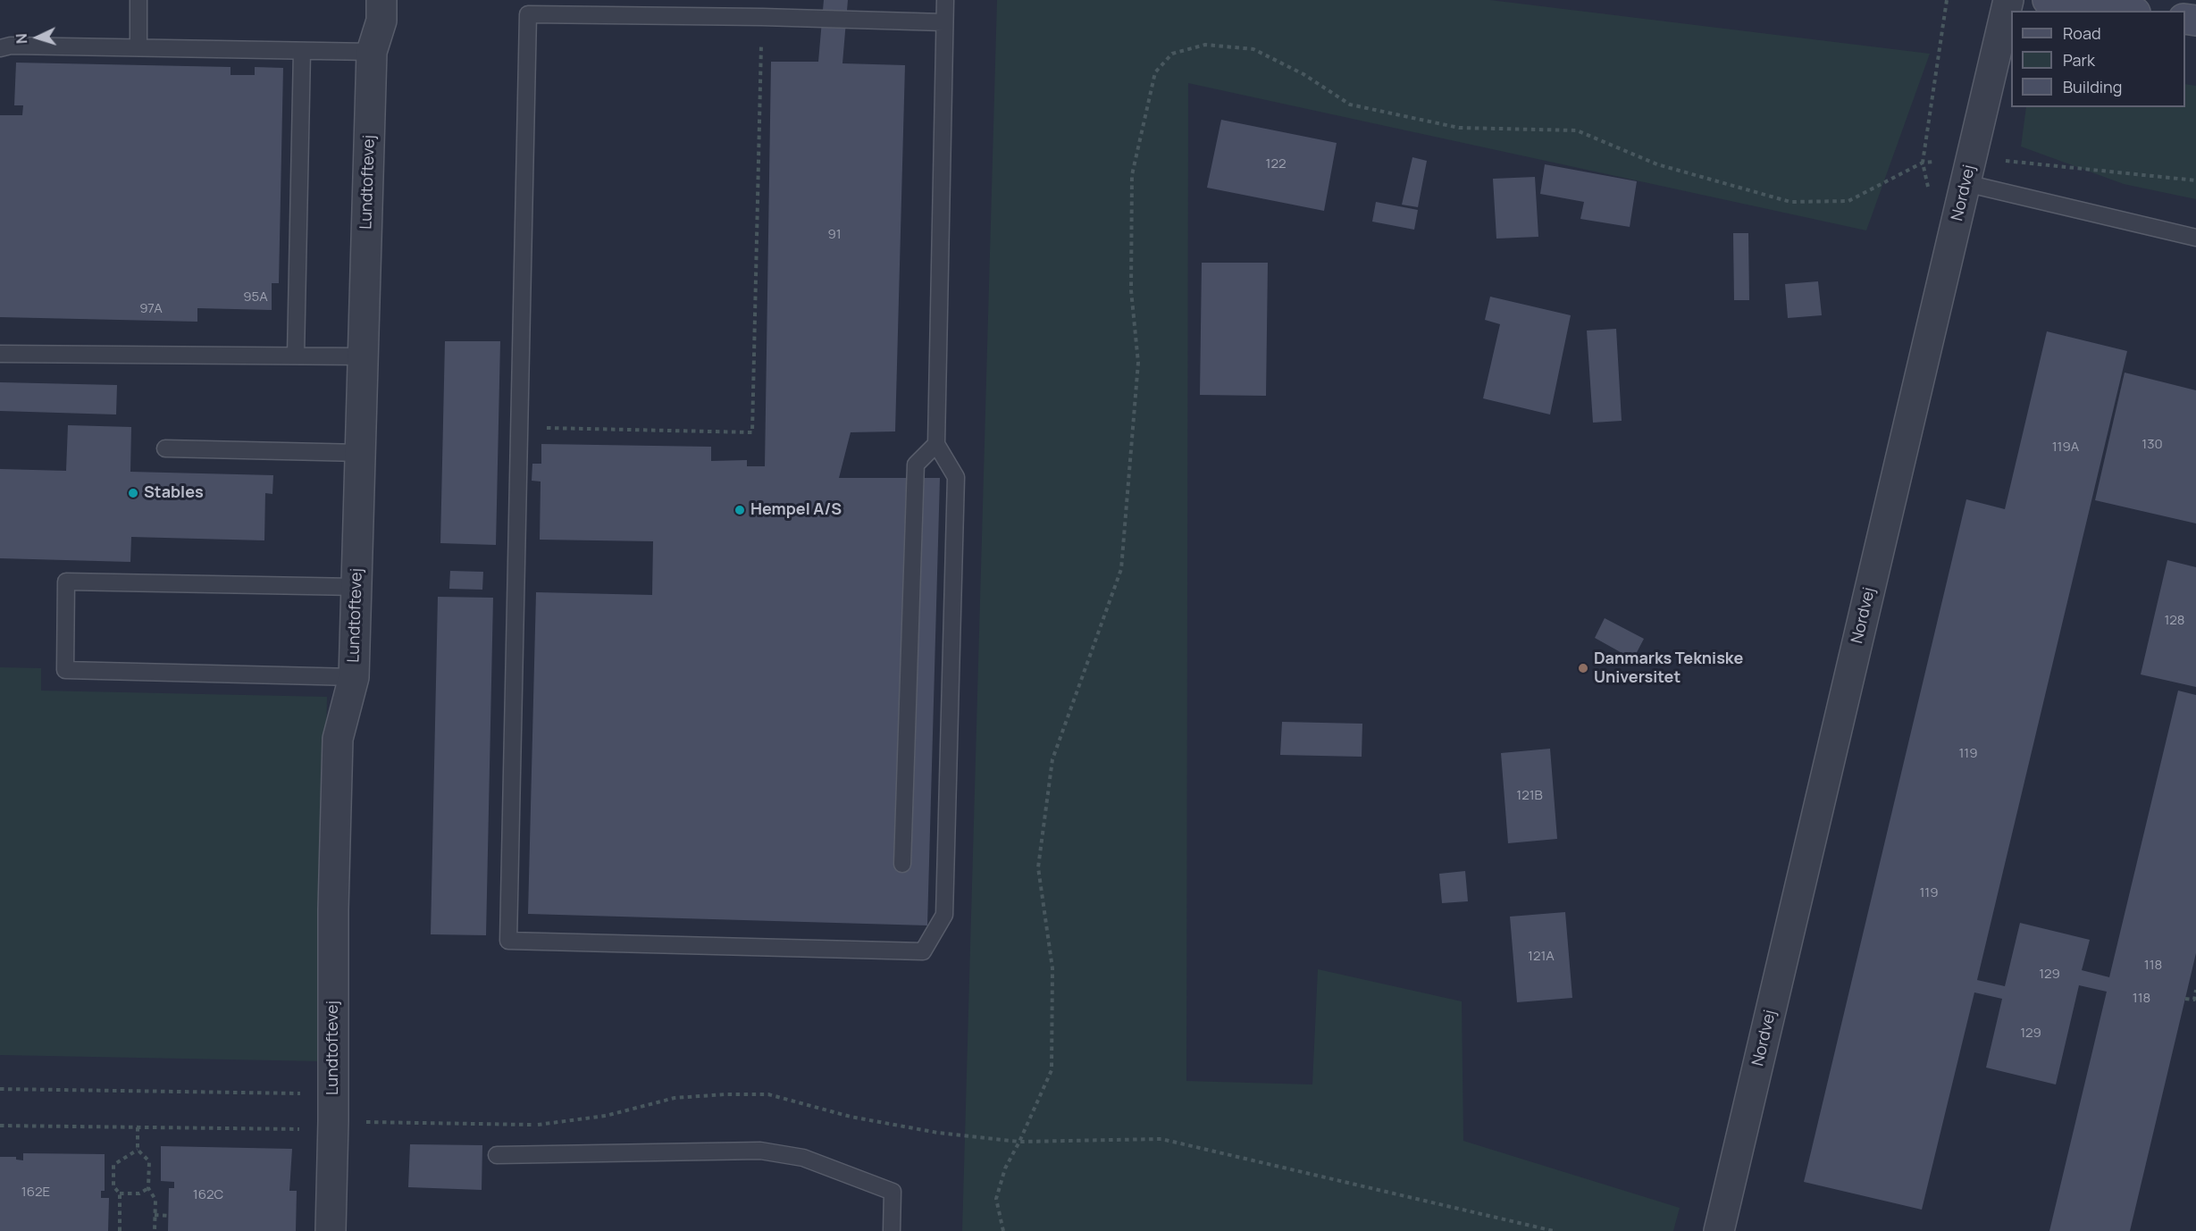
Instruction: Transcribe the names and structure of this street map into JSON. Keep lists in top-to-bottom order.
{
  "streets": {
    "street": ["Lundtoftevej", "Nordvej"]
  },
  "places": ["Stables", "Hempel A/S", "Danmarks Tekniske Universitet"],
  "house_numbers": [
    "122",
    "91",
    "95A",
    "97A",
    "130",
    "119A",
    "128",
    "119",
    "121B",
    "119",
    "121A",
    "118",
    "129",
    "118",
    "129",
    "162E",
    "162C"
  ],
  "legend": ["Road", "Park", "Building"],
  "north": "left"
}
